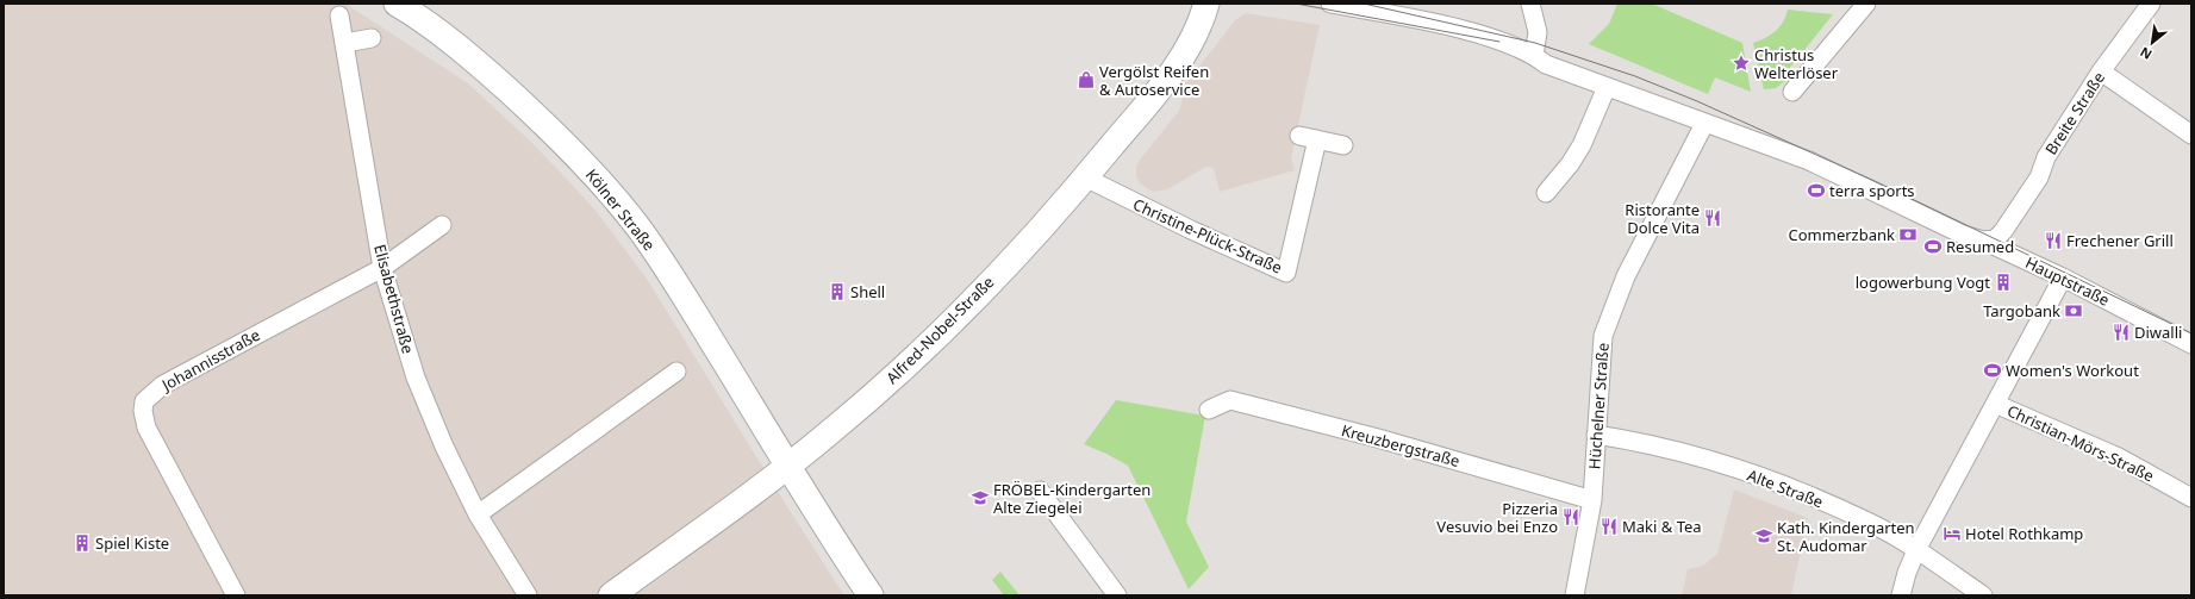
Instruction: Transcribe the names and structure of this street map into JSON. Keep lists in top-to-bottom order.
{
  "streets": {
    "street": [
      "Breite Straße",
      "Kölner Straße",
      "Christine-Plück-Straße",
      "Hauptstraße",
      "Elisabethstraße",
      "Alfred-Nobel-Straße",
      "Johannisstraße",
      "Hüchelner Straße",
      "Christian-Mörs-Straße",
      "Kreuzbergstraße",
      "Alte Straße"
    ]
  },
  "crossings": [
    ["Breite Straße", "Hauptstraße"],
    ["Kölner Straße", "Alfred-Nobel-Straße"],
    ["Christine-Plück-Straße", "Alfred-Nobel-Straße"],
    ["Hauptstraße", "Hüchelner Straße"],
    ["Elisabethstraße", "Johannisstraße"],
    ["Hüchelner Straße", "Kreuzbergstraße"],
    ["Hüchelner Straße", "Alte Straße"]
  ],
  "places": {
    "place": ["Christus Welterlöser"],
    "shop": ["Vergölst Reifen & Autoservice"],
    "sports": ["terra sports", "Resumed", "Women's Workout"],
    "restaurant": [
      "Ristorante Dolce Vita",
      "Frechener Grill",
      "Diwalli",
      "Pizzeria Vesuvio bei Enzo",
      "Maki & Tea"
    ],
    "bank": ["Commerzbank", "Targobank"],
    "building": ["logowerbung Vogt", "Shell", "Spiel Kiste"],
    "school or university": ["FRÖBEL-Kindergarten Alte Ziegelei", "Kath. Kindergarten St. Audomar"],
    "hotel": ["Hotel Rothkamp"]
  },
  "north": "bottom left"
}
